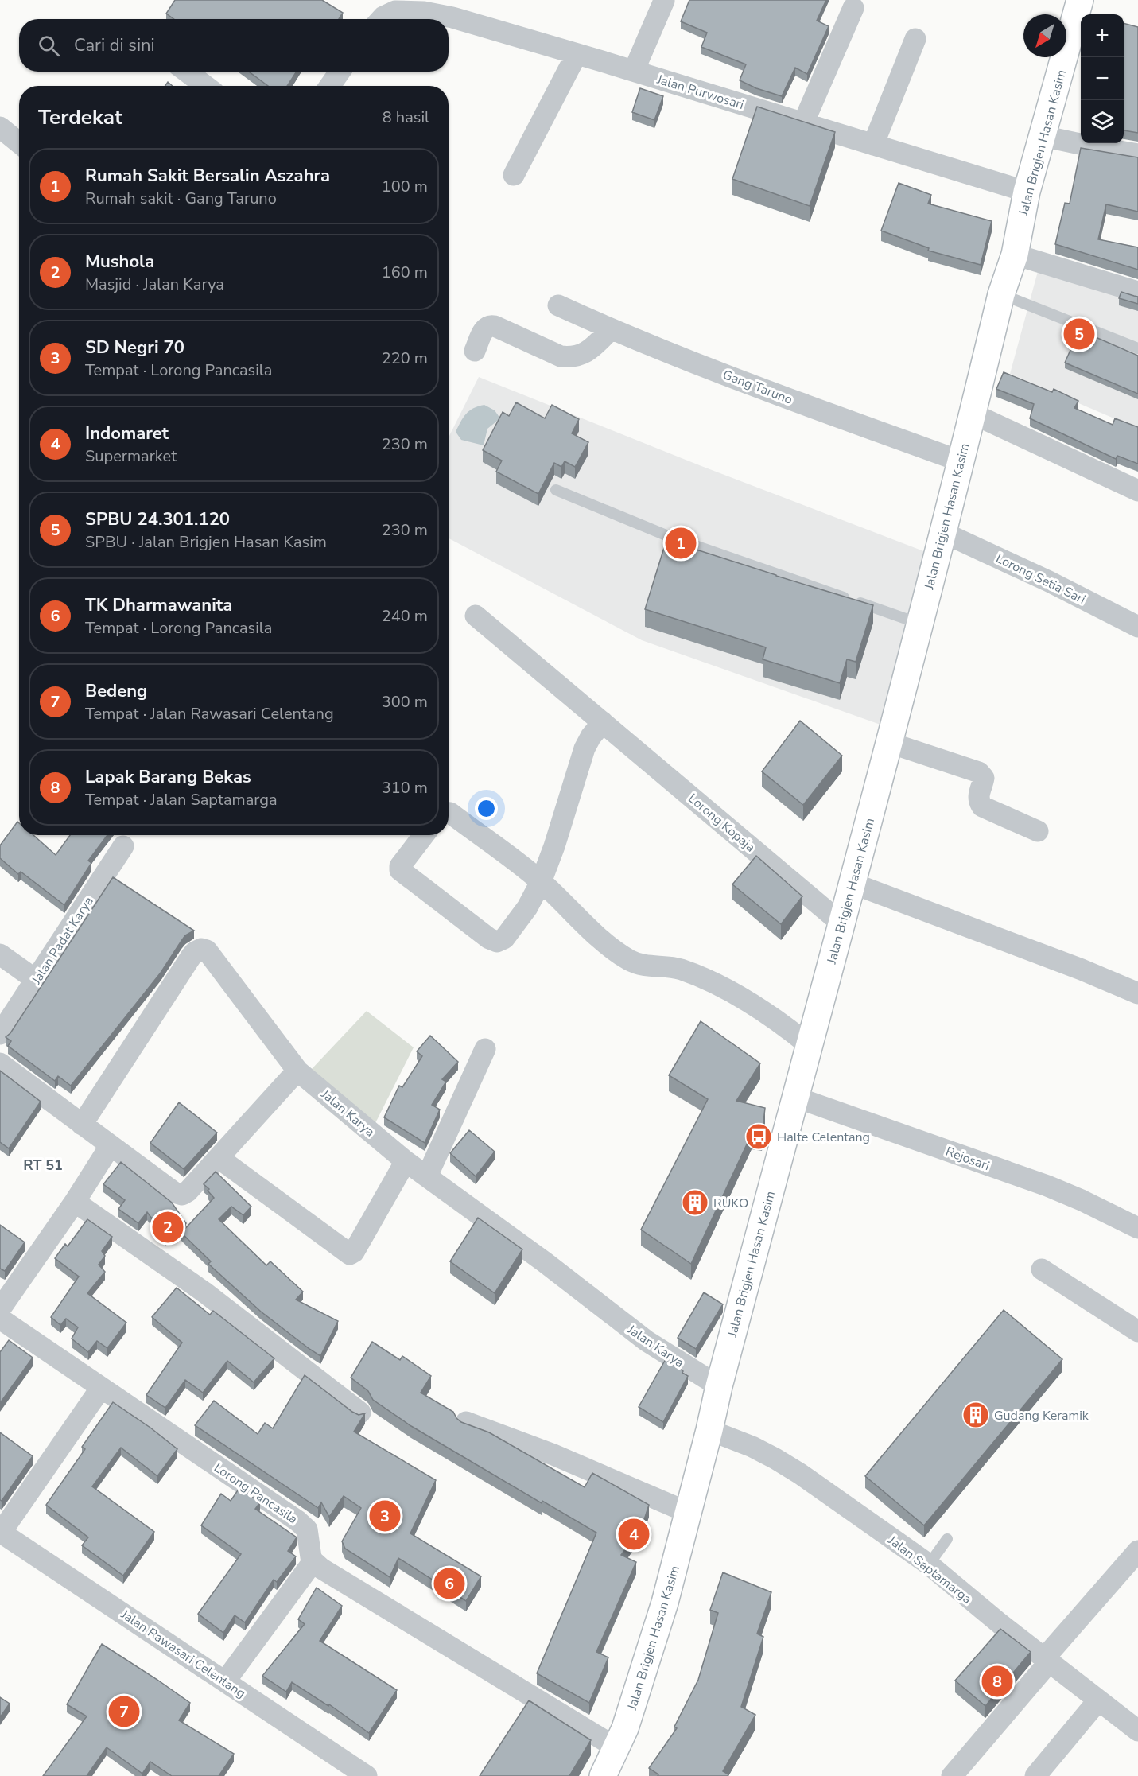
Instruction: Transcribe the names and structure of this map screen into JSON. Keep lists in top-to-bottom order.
{
  "streets": {
    "street": [
      "Jalan Purwosari",
      "Jalan Brigjen Hasan Kasim",
      "Gang Taruno",
      "Lorong Setia Sari",
      "Lorong Kopaja",
      "Jalan Padat Karya",
      "Jalan Karya",
      "Rejosari",
      "Lorong Pancasila",
      "Jalan Saptamarga",
      "Jalan Rawasari Celentang"
    ]
  },
  "crossings": [
    ["Jalan Purwosari", "Jalan Brigjen Hasan Kasim"],
    ["Jalan Brigjen Hasan Kasim", "Gang Taruno"],
    ["Jalan Brigjen Hasan Kasim", "Lorong Setia Sari"],
    ["Jalan Brigjen Hasan Kasim", "Lorong Kopaja"],
    ["Jalan Brigjen Hasan Kasim", "Jalan Karya"],
    ["Jalan Brigjen Hasan Kasim", "Rejosari"],
    ["Jalan Brigjen Hasan Kasim", "Jalan Saptamarga"]
  ],
  "districts": ["RT 51"],
  "places": {
    "bus stop": ["Halte Celentang"],
    "building": ["RUKO", "Gudang Keramik"]
  },
  "north": "bottom left",
  "page": {
    "map_buttons": ["+", "−"],
    "search": "Cari di sini",
    "heading": ["Terdekat", "8 hasil"],
    "list": [
      {
        "mark": "1",
        "name": "Rumah Sakit Bersalin Aszahra",
        "note": "Rumah sakit · Gang Taruno",
        "value": "100 m"
      },
      {
        "mark": "2",
        "name": "Mushola",
        "note": "Masjid · Jalan Karya",
        "value": "160 m"
      },
      {
        "mark": "3",
        "name": "SD Negri 70",
        "note": "Tempat · Lorong Pancasila",
        "value": "220 m"
      },
      {
        "mark": "4",
        "name": "Indomaret",
        "note": "Supermarket",
        "value": "230 m"
      },
      {
        "mark": "5",
        "name": "SPBU 24.301.120",
        "note": "SPBU · Jalan Brigjen Hasan Kasim",
        "value": "230 m"
      },
      {
        "mark": "6",
        "name": "TK Dharmawanita",
        "note": "Tempat · Lorong Pancasila",
        "value": "240 m"
      },
      {
        "mark": "7",
        "name": "Bedeng",
        "note": "Tempat · Jalan Rawasari Celentang",
        "value": "300 m"
      },
      {
        "mark": "8",
        "name": "Lapak Barang Bekas",
        "note": "Tempat · Jalan Saptamarga",
        "value": "310 m"
      }
    ],
    "pins": [
      "5",
      "1",
      "2",
      "3",
      "4",
      "6",
      "8",
      "7"
    ]
  }
}
